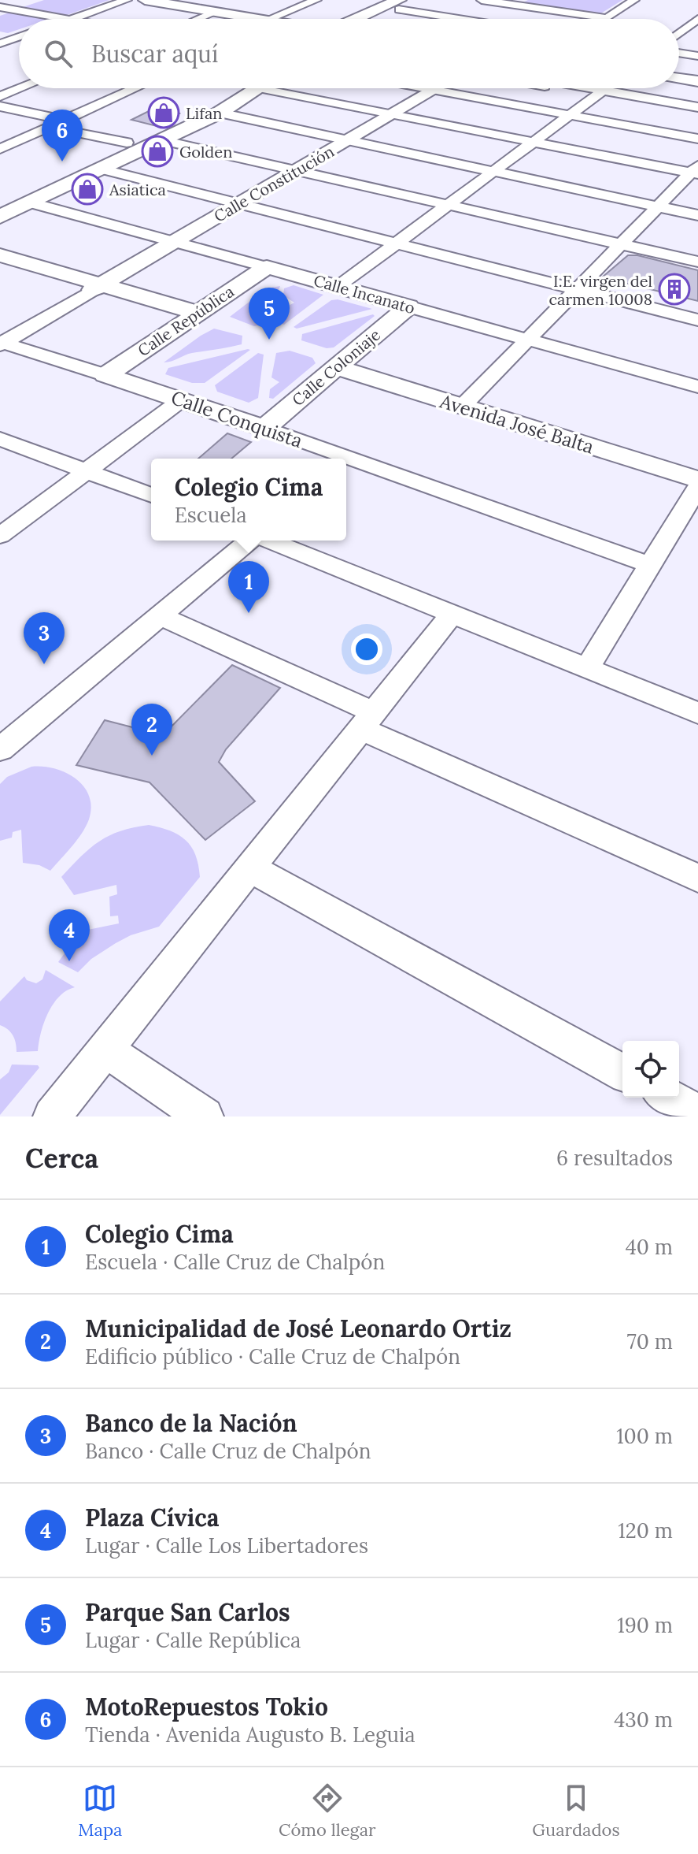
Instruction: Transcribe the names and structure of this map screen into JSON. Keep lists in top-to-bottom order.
{
  "streets": {
    "street": [
      "Calle Constitución",
      "Calle Incanato",
      "Calle República",
      "Calle Coloniaje",
      "Calle Conquista",
      "Avenida José Balta"
    ]
  },
  "crossings": [
    ["Calle Constitución", "Calle Incanato"],
    ["Calle Incanato", "Calle República"],
    ["Calle Incanato", "Calle Coloniaje"],
    ["Calle República", "Calle Conquista"],
    ["Calle Coloniaje", "Calle Conquista"],
    ["Calle Coloniaje", "Avenida José Balta"]
  ],
  "places": {
    "shop": ["Lifan", "Golden", "Asiatica"],
    "building": ["I.E. virgen del carmen 10008"]
  },
  "page": {
    "search": "Buscar aquí",
    "pins": [
      "6",
      "5",
      "1",
      "3",
      "2",
      "4"
    ],
    "popup": ["Colegio Cima", "Escuela"],
    "heading": ["Cerca", "6 resultados"],
    "list": [
      {
        "mark": "1",
        "name": "Colegio Cima",
        "note": "Escuela · Calle Cruz de Chalpón",
        "value": "40 m"
      },
      {
        "mark": "2",
        "name": "Municipalidad de José Leonardo Ortiz",
        "note": "Edificio público · Calle Cruz de Chalpón",
        "value": "70 m"
      },
      {
        "mark": "3",
        "name": "Banco de la Nación",
        "note": "Banco · Calle Cruz de Chalpón",
        "value": "100 m"
      },
      {
        "mark": "4",
        "name": "Plaza Cívica",
        "note": "Lugar · Calle Los Libertadores",
        "value": "120 m"
      },
      {
        "mark": "5",
        "name": "Parque San Carlos",
        "note": "Lugar · Calle República",
        "value": "190 m"
      },
      {
        "mark": "6",
        "name": "MotoRepuestos Tokio",
        "note": "Tienda · Avenida Augusto B. Leguia",
        "value": "430 m"
      }
    ],
    "nav": ["Mapa", "Cómo llegar", "Guardados"]
  }
}
